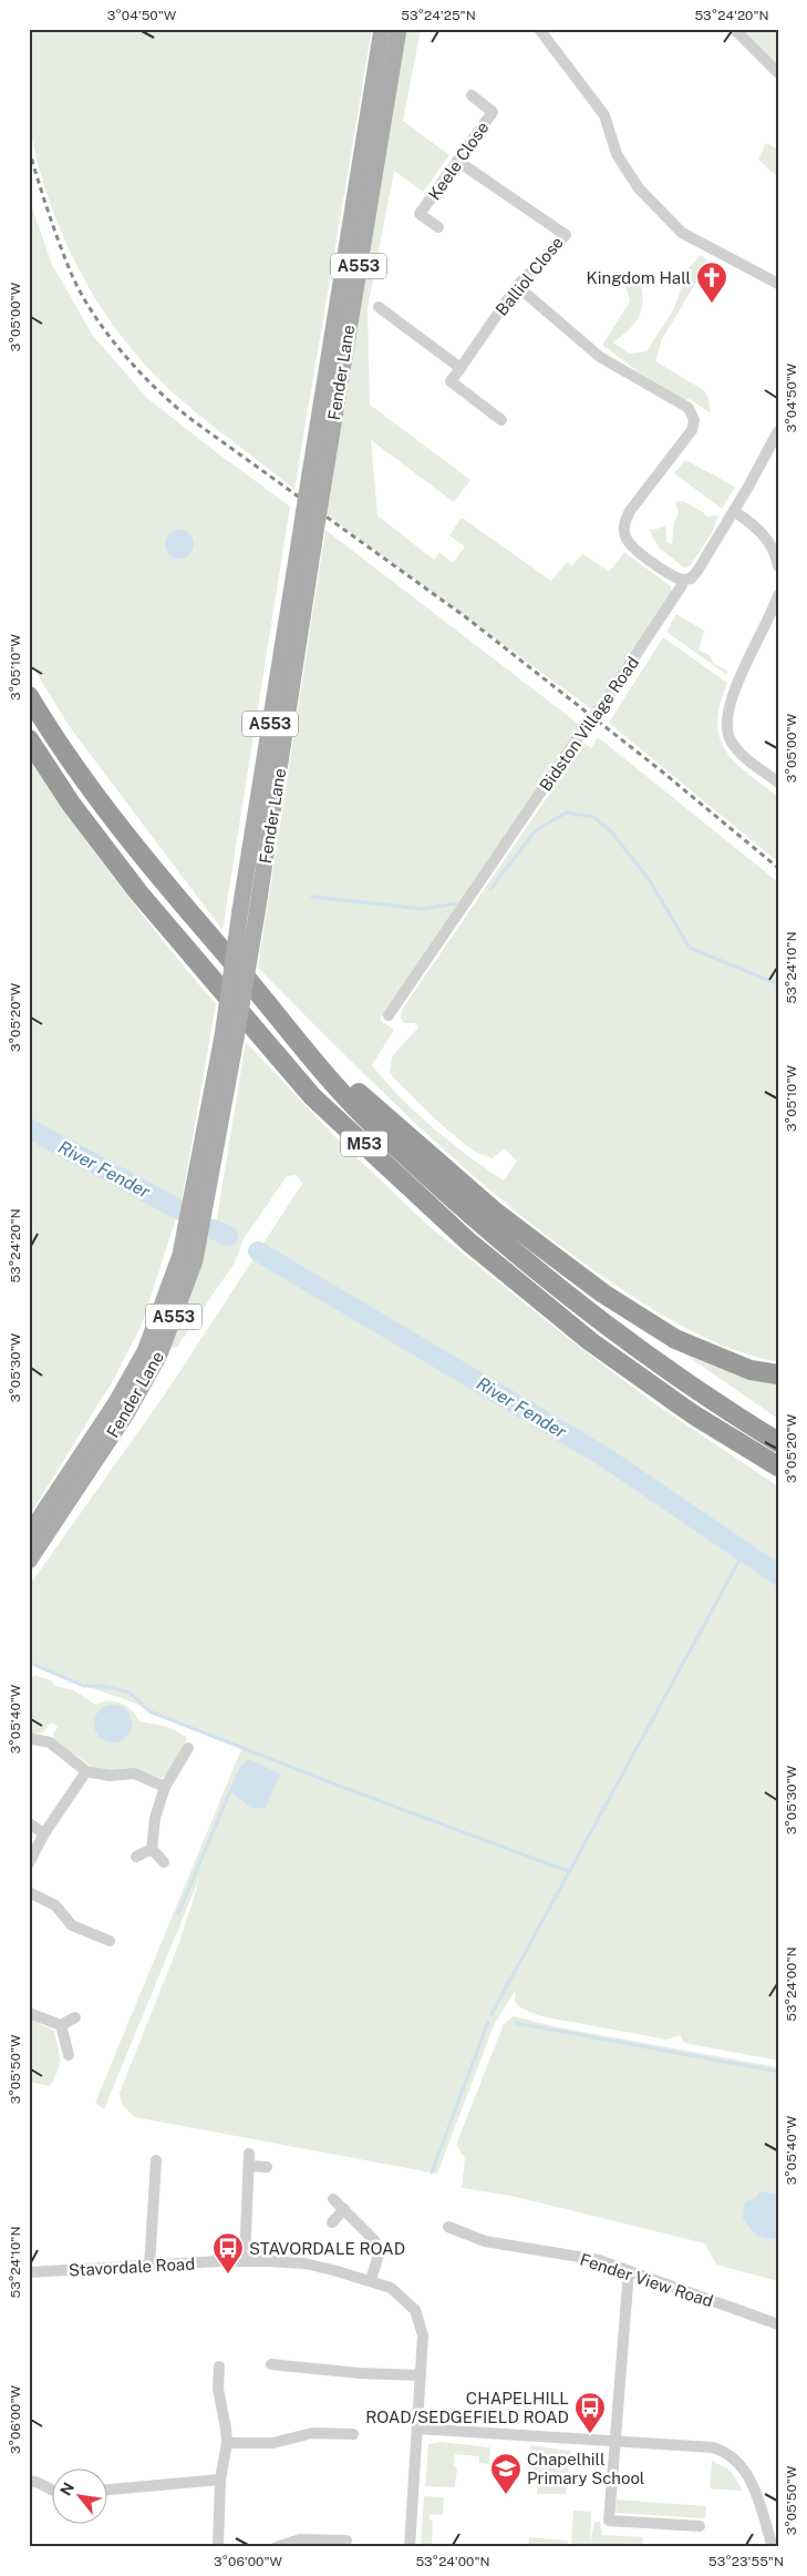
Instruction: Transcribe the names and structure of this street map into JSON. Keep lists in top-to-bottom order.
{
  "streets": {
    "highway": ["M53"],
    "main road": ["A553", "Fender Lane"],
    "street": [
      "Keele Close",
      "Balliol Close",
      "Bidston Village Road",
      "Stavordale Road",
      "Fender View Road"
    ]
  },
  "crossings": [
    ["Keele Close", "Balliol Close"]
  ],
  "water": ["River Fender"],
  "places": {
    "church": ["Kingdom Hall"],
    "bus stop": ["STAVORDALE ROAD", "CHAPELHILL ROAD/SEDGEFIELD ROAD"],
    "school or university": ["Chapelhill Primary School"]
  },
  "north": "top left",
  "coordinates": [
    "3°04'50\"W",
    "53°24'25\"N",
    "53°24'20\"N",
    "3°05'00\"W",
    "3°05'10\"W",
    "53°24'10\"N",
    "3°05'20\"W",
    "3°05'30\"W",
    "3°05'40\"W",
    "53°24'00\"N",
    "3°05'50\"W",
    "3°06'00\"W",
    "53°23'55\"N"
  ]
}
